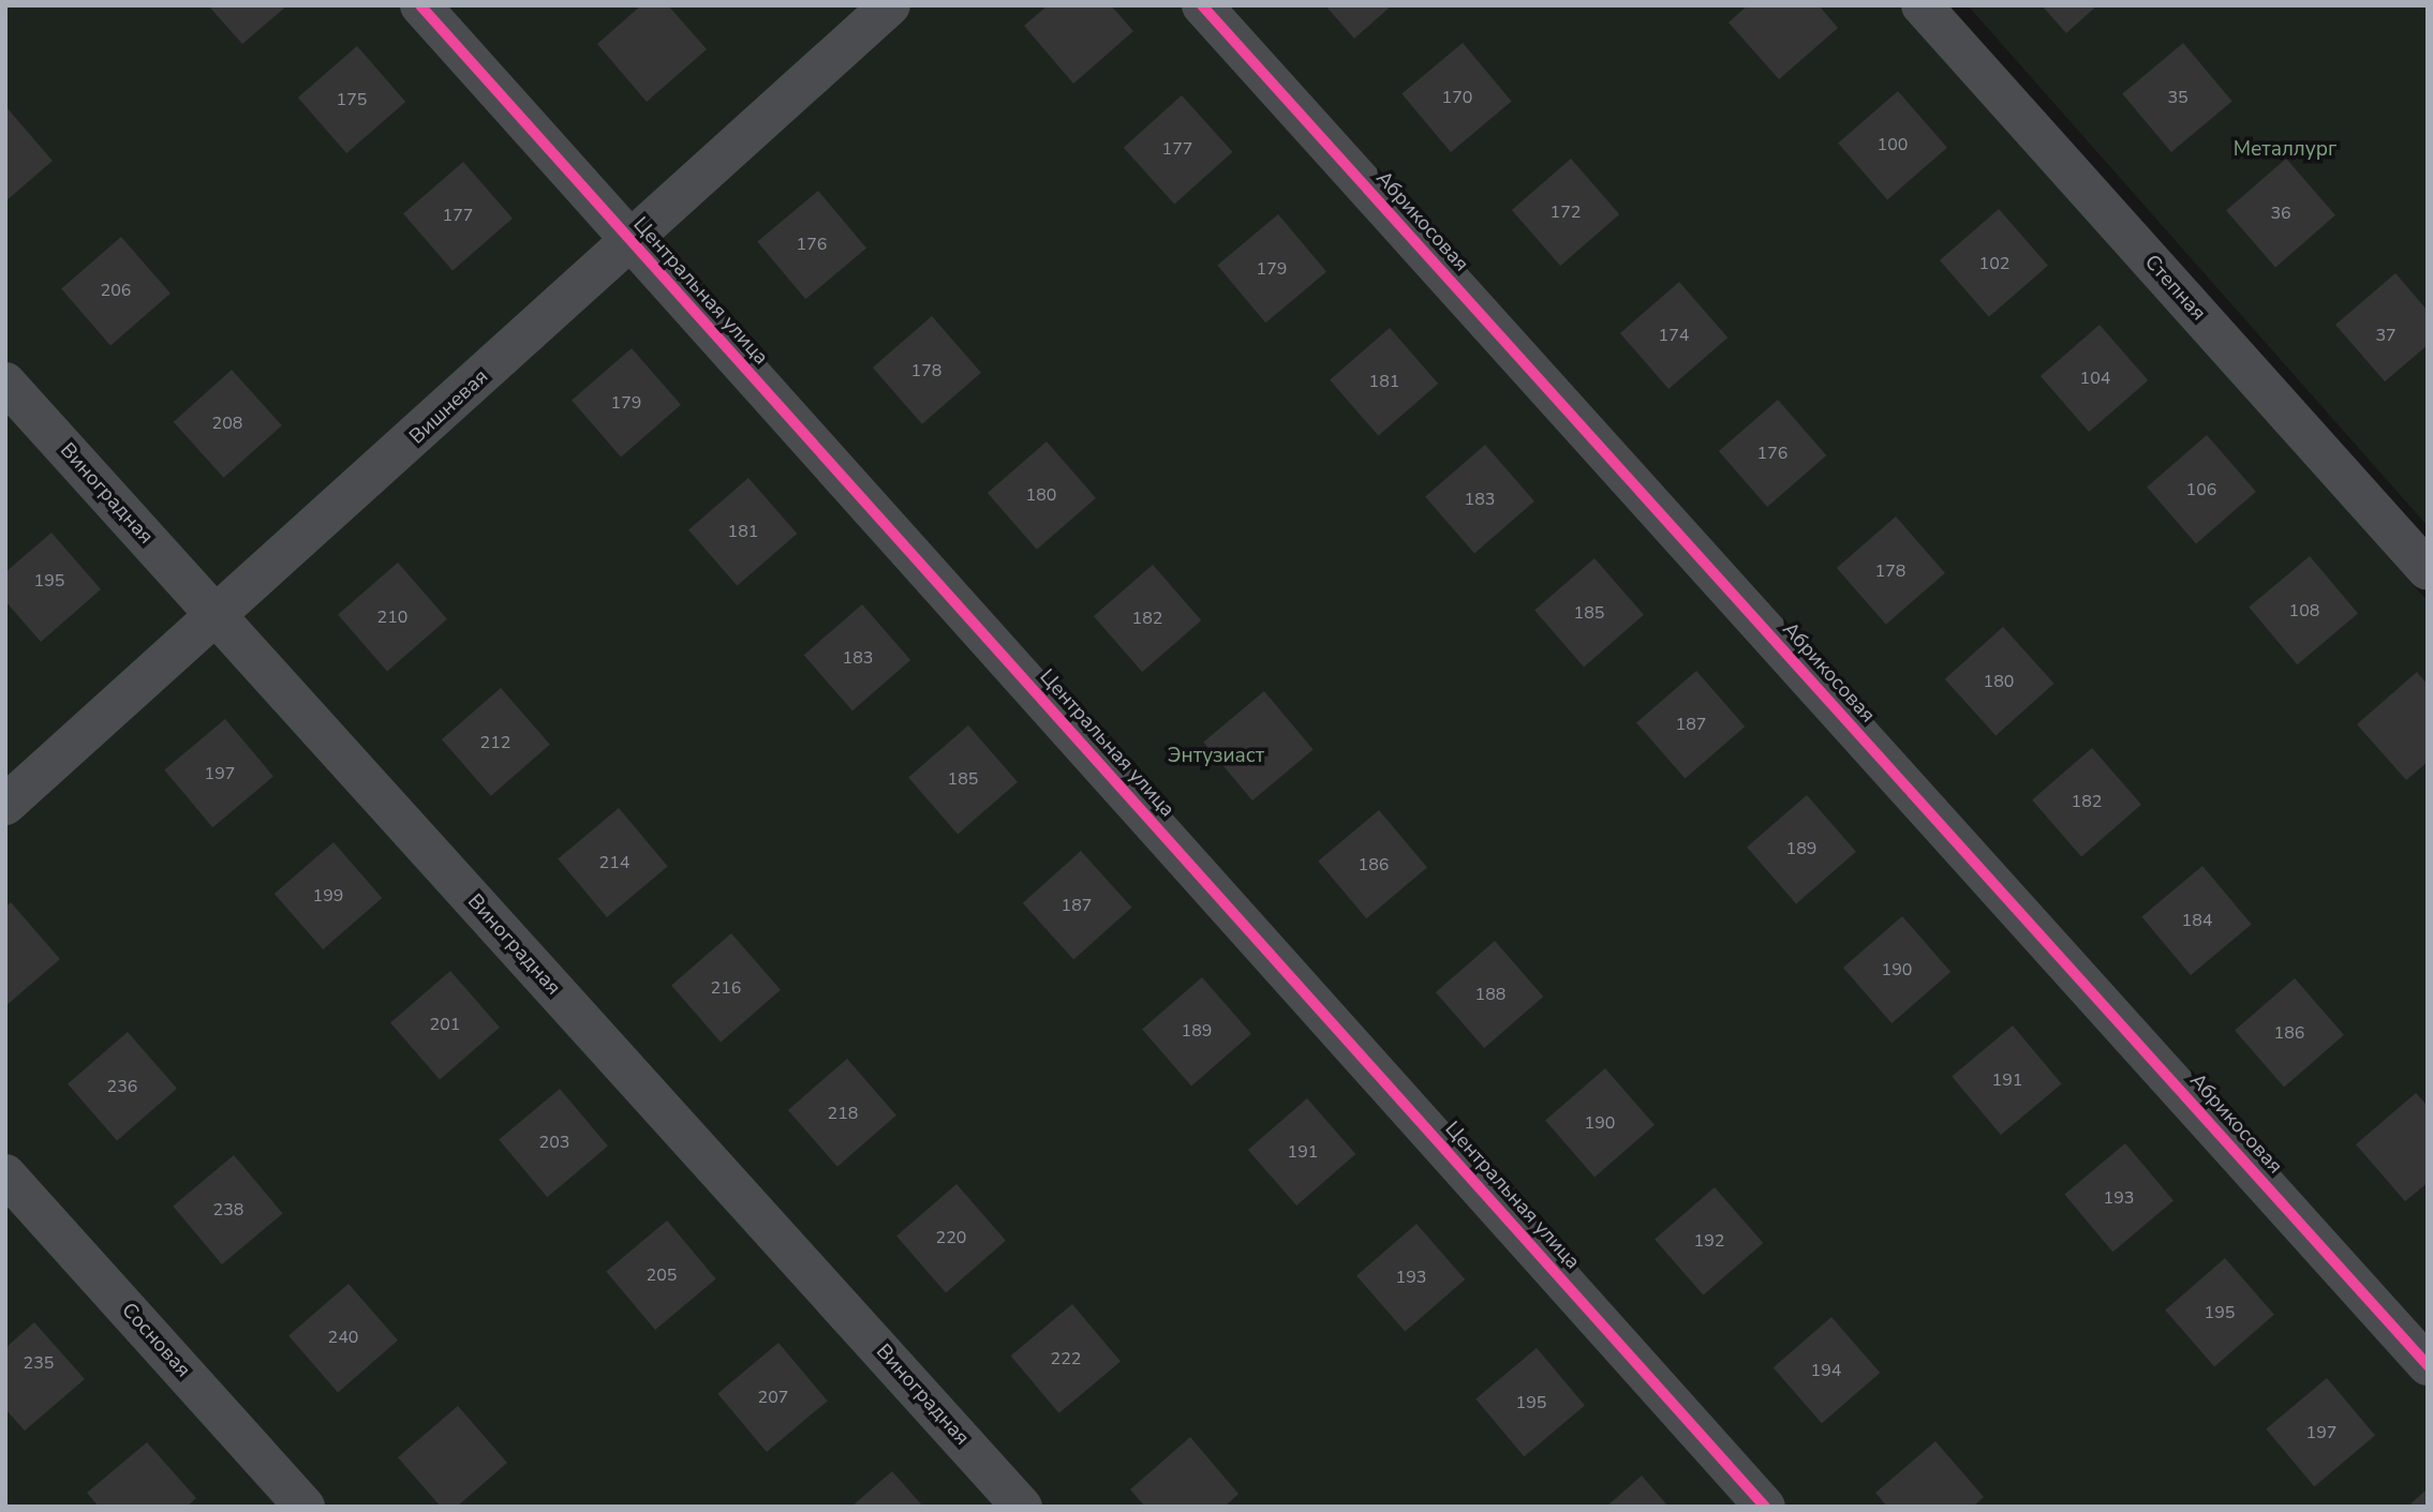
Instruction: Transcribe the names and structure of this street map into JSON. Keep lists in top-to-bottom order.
{
  "streets": {
    "street": [
      "Абрикосовая",
      "Степная",
      "Центральная улица",
      "Вишневая",
      "Виноградная",
      "Сосновая"
    ]
  },
  "crossings": [
    ["Центральная улица", "Вишневая"],
    ["Вишневая", "Виноградная"]
  ],
  "parks": ["Металлург", "Энтузиаст"],
  "house_numbers": [
    "170",
    "35",
    "175",
    "100",
    "177",
    "172",
    "36",
    "177",
    "176",
    "102",
    "179",
    "206",
    "174",
    "37",
    "178",
    "104",
    "181",
    "179",
    "208",
    "176",
    "106",
    "180",
    "183",
    "181",
    "178",
    "195",
    "108",
    "185",
    "210",
    "182",
    "183",
    "180",
    "187",
    "212",
    "197",
    "185",
    "182",
    "189",
    "214",
    "186",
    "199",
    "187",
    "184",
    "190",
    "216",
    "188",
    "201",
    "189",
    "186",
    "191",
    "236",
    "218",
    "190",
    "203",
    "191",
    "193",
    "238",
    "220",
    "192",
    "205",
    "193",
    "195",
    "240",
    "222",
    "235",
    "194",
    "207",
    "195",
    "197"
  ]
}
